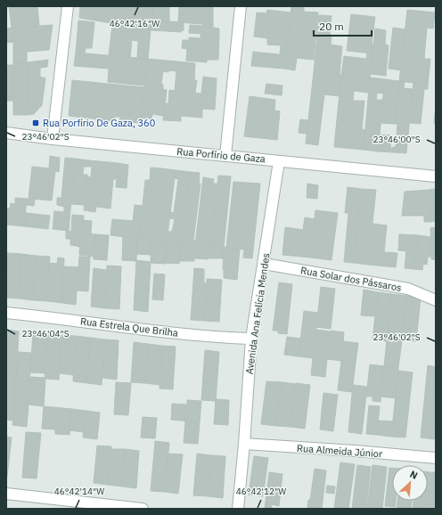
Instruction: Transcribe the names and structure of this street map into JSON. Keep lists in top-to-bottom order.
{
  "streets": {
    "street": [
      "Rua Porfírio de Gaza",
      "Rua Solar dos Pássaros",
      "Avenida Ana Felícia Mendes",
      "Rua Estrela Que Brilha",
      "Rua Almeida Júnior"
    ]
  },
  "crossings": [
    ["Rua Porfírio de Gaza", "Avenida Ana Felícia Mendes"],
    ["Rua Solar dos Pássaros", "Avenida Ana Felícia Mendes"],
    ["Avenida Ana Felícia Mendes", "Rua Estrela Que Brilha"],
    ["Avenida Ana Felícia Mendes", "Rua Almeida Júnior"]
  ],
  "places": {
    "transit": ["Rua Porfírio De Gaza, 360"]
  },
  "scale_bar": "20 m",
  "north": "top right",
  "coordinates": [
    "46°42'16\"W",
    "23°46'02\"S",
    "23°46'00\"S",
    "23°46'04\"S",
    "46°42'14\"W",
    "46°42'12\"W"
  ]
}
